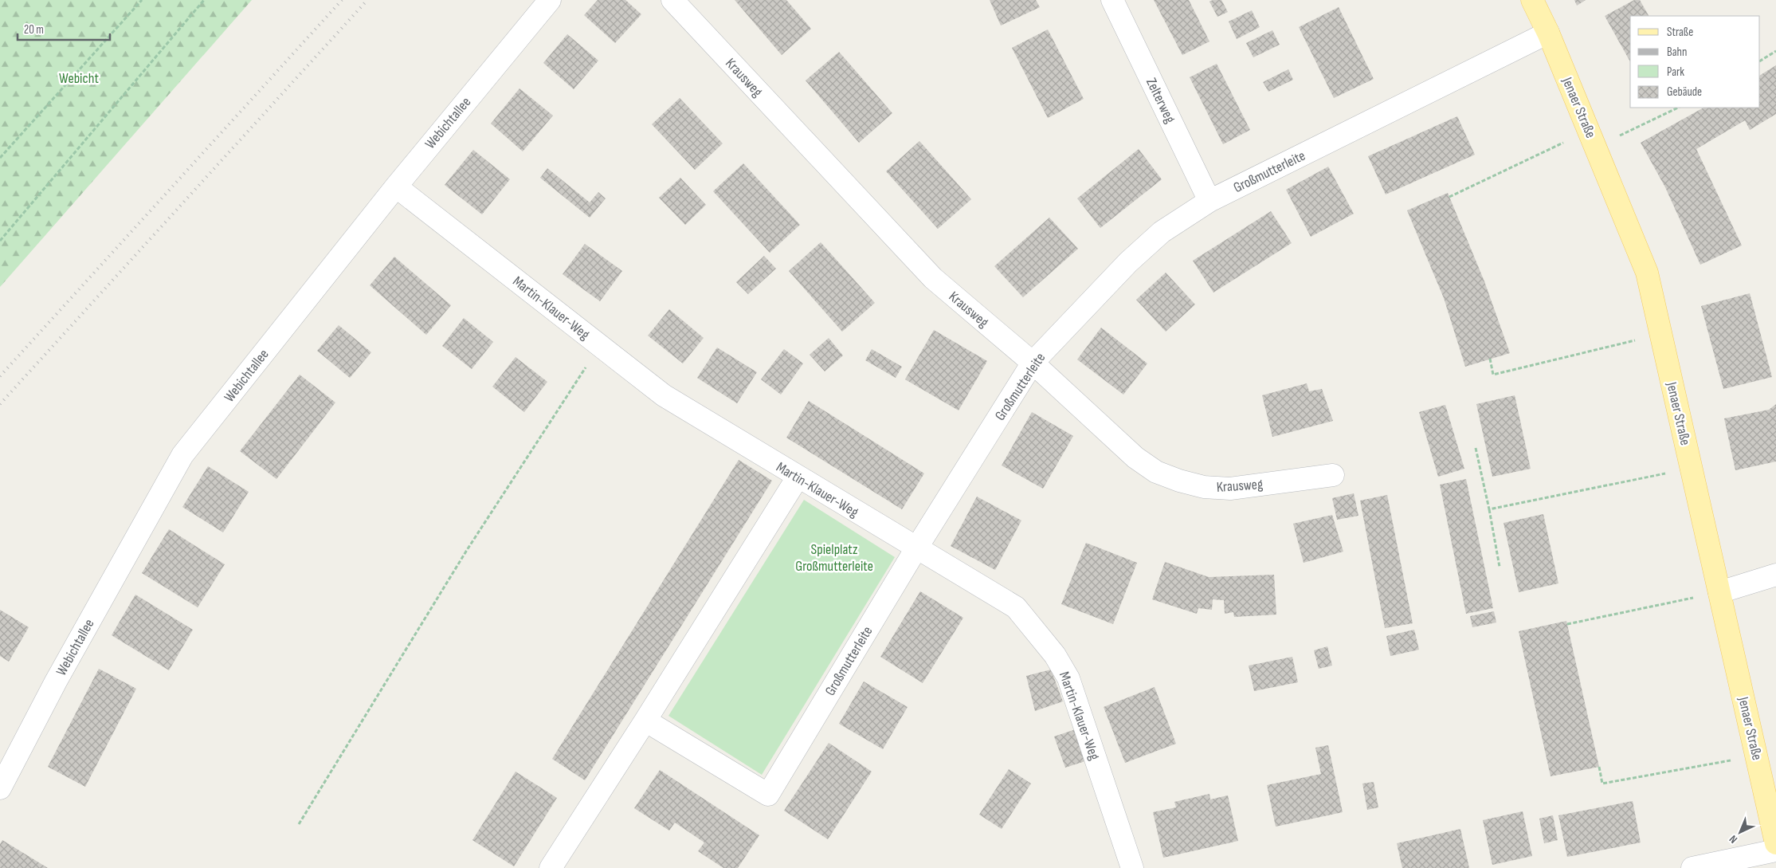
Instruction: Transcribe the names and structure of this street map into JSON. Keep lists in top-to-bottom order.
{
  "streets": {
    "main road": ["Jenaer Straße"],
    "street": [
      "Krausweg",
      "Zelterweg",
      "Webichtallee",
      "Großmutterleite",
      "Martin-Klauer-Weg"
    ]
  },
  "crossings": [
    ["Krausweg", "Großmutterleite"],
    ["Zelterweg", "Großmutterleite"],
    ["Jenaer Straße", "Großmutterleite"],
    ["Webichtallee", "Martin-Klauer-Weg"],
    ["Großmutterleite", "Martin-Klauer-Weg"]
  ],
  "parks": ["Webicht", "Spielplatz Großmutterleite"],
  "legend": [
    "Straße",
    "Bahn",
    "Park",
    "Gebäude"
  ],
  "scale_bar": "20 m",
  "north": "bottom left"
}
